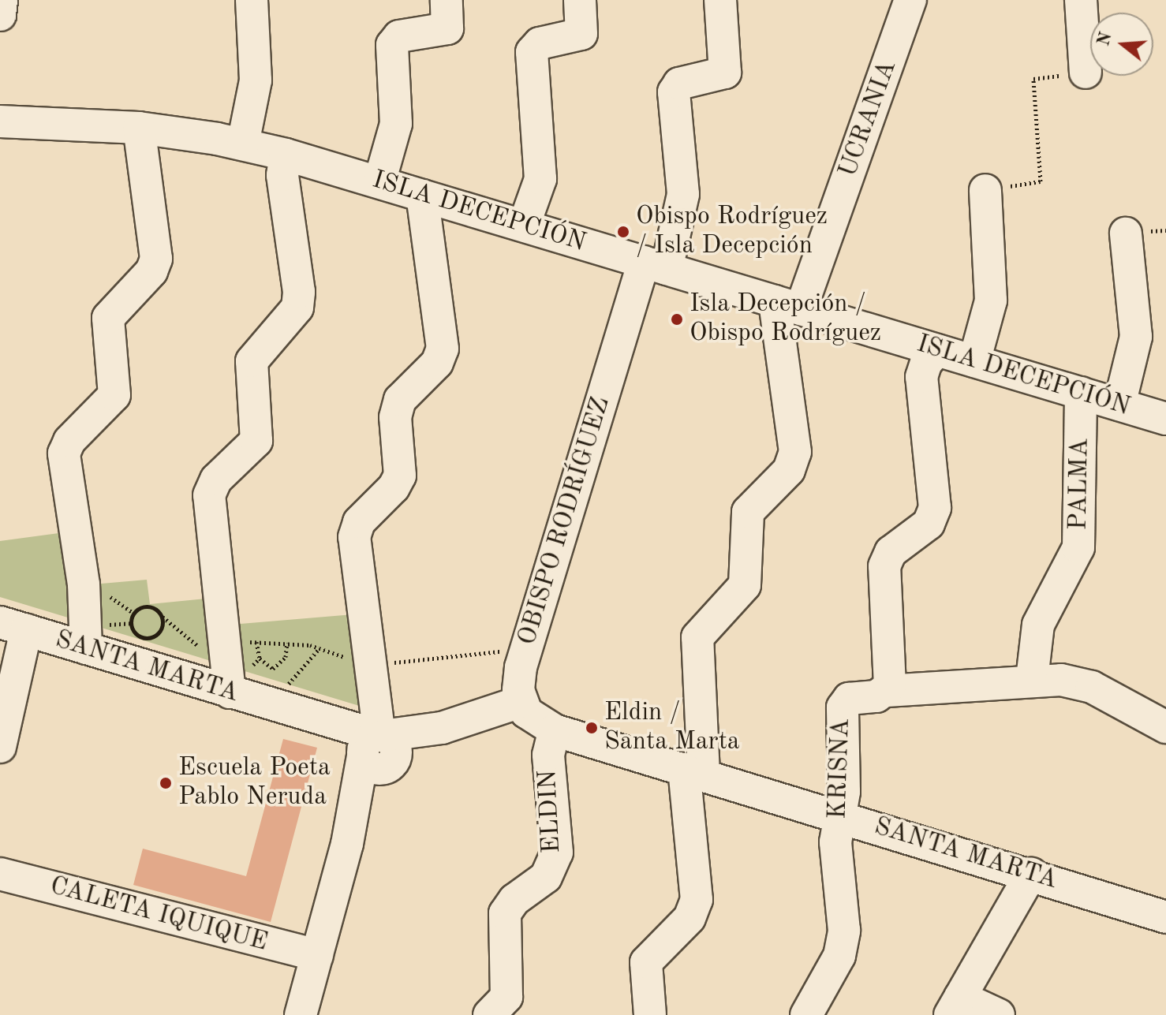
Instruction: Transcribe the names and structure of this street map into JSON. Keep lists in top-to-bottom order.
{
  "streets": {
    "street": [
      "UCRANIA",
      "ISLA DECEPCIÓN",
      "PALMA",
      "OBISPO RODRÍGUEZ",
      "SANTA MARTA",
      "KRISNA",
      "ELDIN",
      "CALETA IQUIQUE"
    ]
  },
  "crossings": [
    ["UCRANIA", "ISLA DECEPCIÓN"],
    ["ISLA DECEPCIÓN", "PALMA"],
    ["ISLA DECEPCIÓN", "OBISPO RODRÍGUEZ"],
    ["PALMA", "KRISNA"],
    ["OBISPO RODRÍGUEZ", "SANTA MARTA"],
    ["SANTA MARTA", "KRISNA"],
    ["SANTA MARTA", "ELDIN"]
  ],
  "places": [
    "Obispo Rodríguez / Isla Decepción",
    "Isla Decepción / Obispo Rodríguez",
    "Eldin / Santa Marta",
    "Escuela Poeta Pablo Neruda"
  ],
  "north": "left"
}
